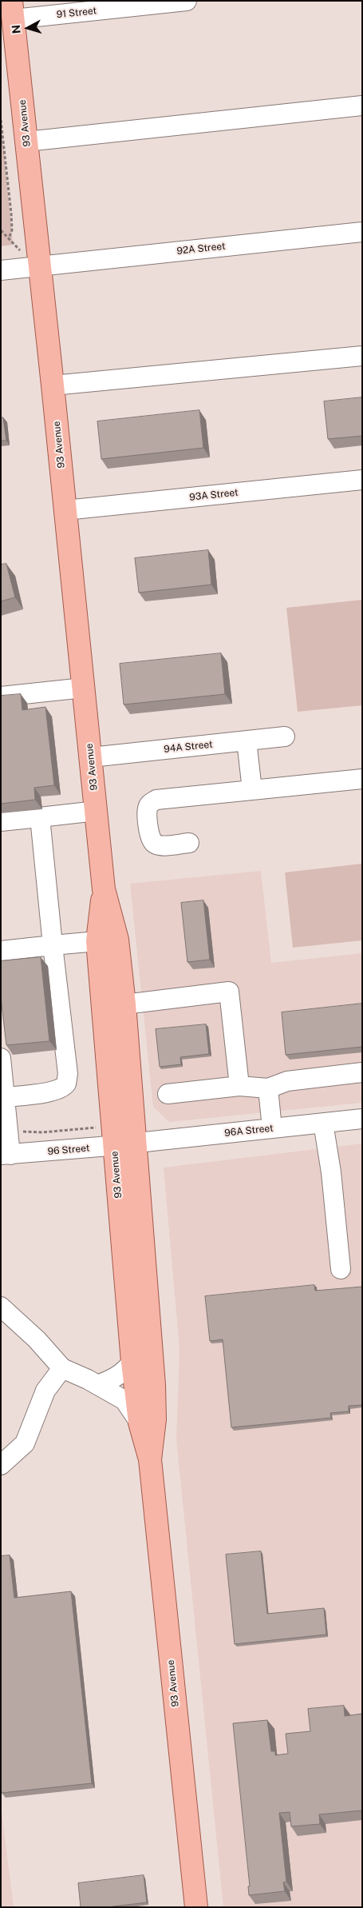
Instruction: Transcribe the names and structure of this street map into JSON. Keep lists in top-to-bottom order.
{
  "streets": {
    "main road": ["93 Avenue"],
    "street": [
      "91 Street",
      "92A Street",
      "93A Street",
      "94A Street",
      "96A Street",
      "96 Street"
    ]
  },
  "crossings": [
    ["91 Street", "93 Avenue"],
    ["93 Avenue", "92A Street"],
    ["93 Avenue", "93A Street"],
    ["93 Avenue", "94A Street"],
    ["93 Avenue", "96A Street"],
    ["93 Avenue", "96 Street"],
    ["96A Street", "96 Street"]
  ],
  "north": "left"
}
